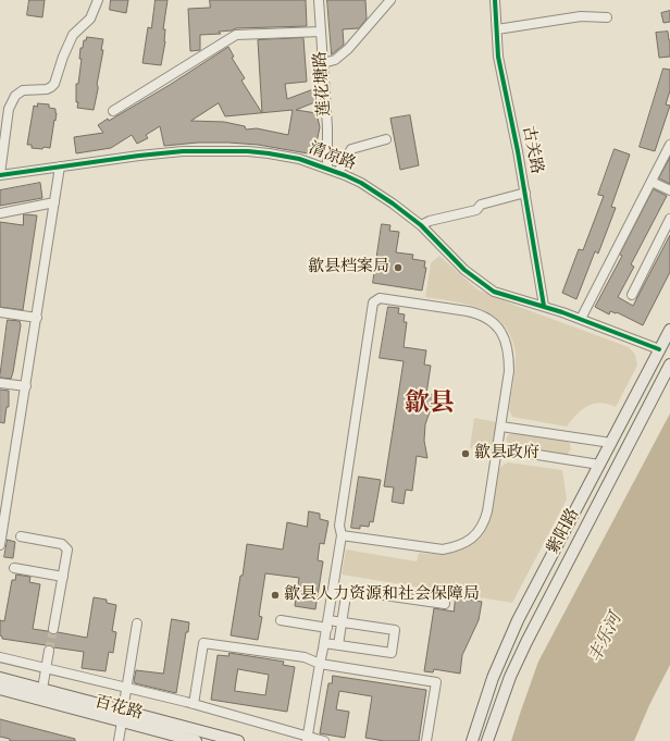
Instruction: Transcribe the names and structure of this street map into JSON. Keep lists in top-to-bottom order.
{
  "streets": {
    "main road": ["紫阳路", "百花路"],
    "street": ["莲花塘路", "古关路", "清凉路"]
  },
  "crossings": [
    ["莲花塘路", "清凉路"],
    ["古关路", "清凉路"],
    ["清凉路", "紫阳路"]
  ],
  "districts": ["歙县"],
  "water": ["丰乐河"],
  "places": ["歙县档案局", "歙县政府", "歙县人力资源和社会保障局"]
}
